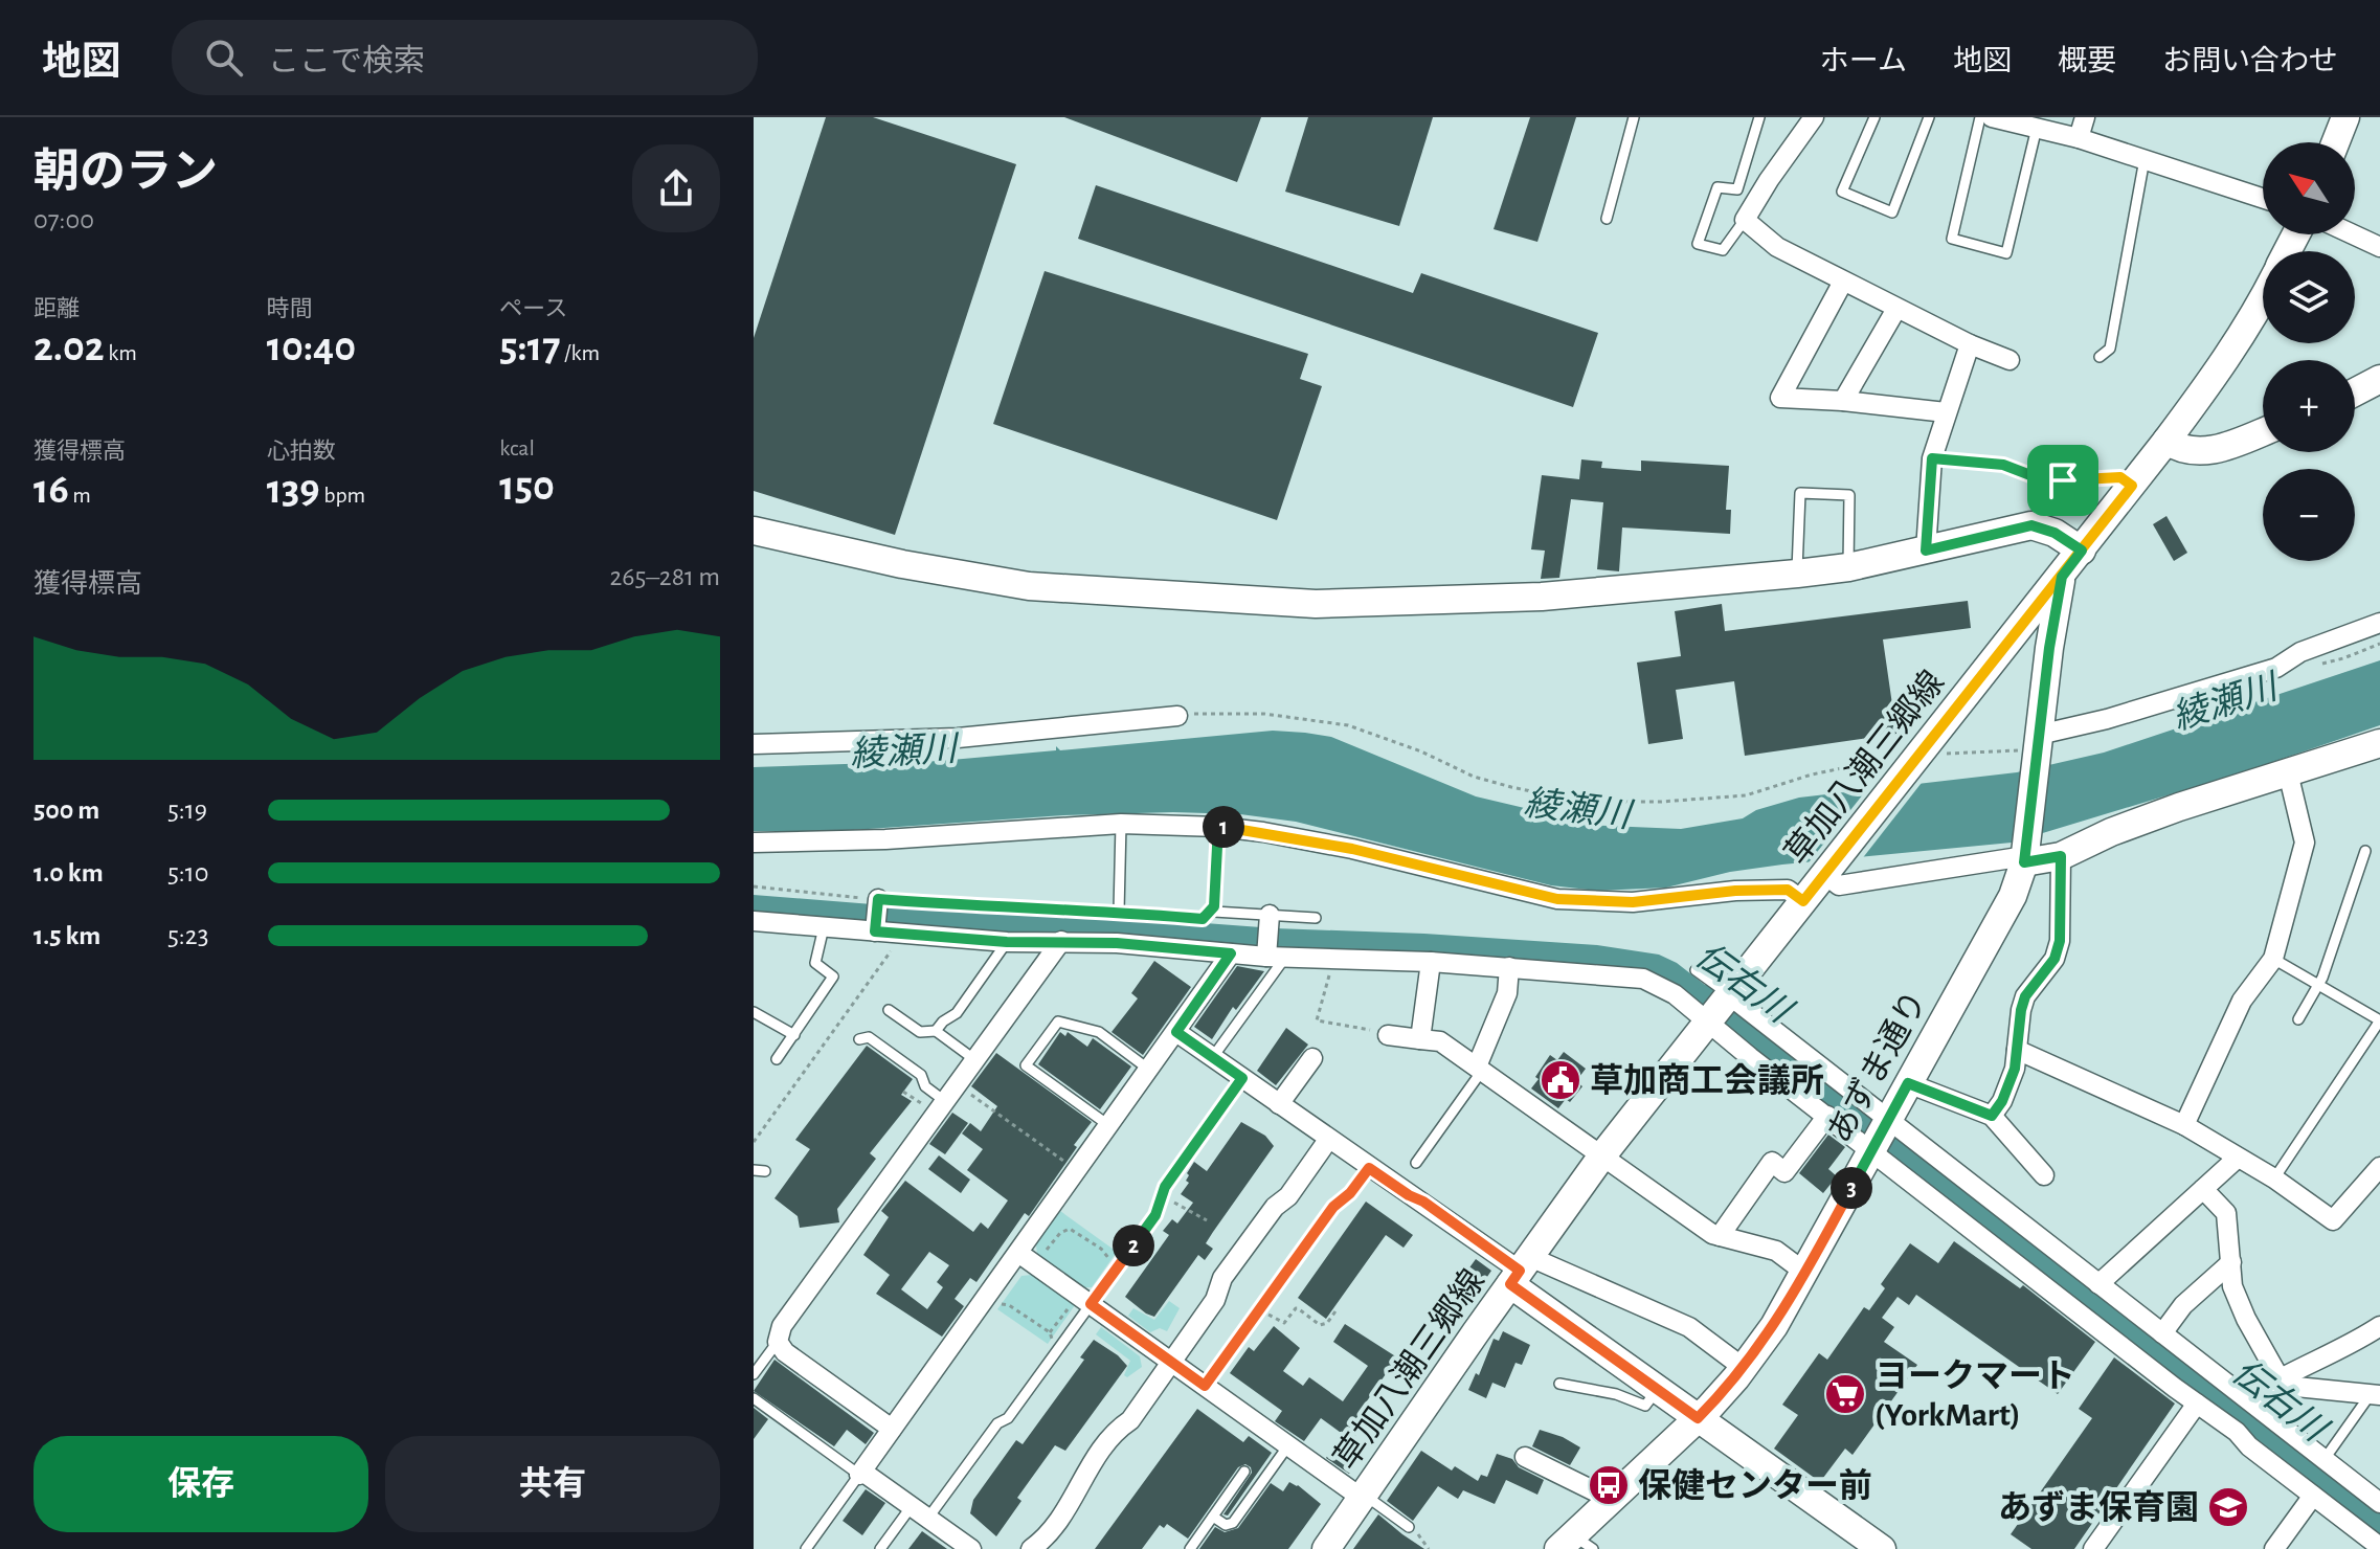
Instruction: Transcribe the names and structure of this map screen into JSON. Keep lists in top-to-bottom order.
{
  "streets": {
    "street": ["草加八潮三郷線", "あずま通り"]
  },
  "crossings": [
    ["草加八潮三郷線", "あずま通り"]
  ],
  "water": ["綾瀬川", "伝右川"],
  "places": {
    "public building": ["草加商工会議所"],
    "supermarket": ["ヨークマート (YorkMart)"],
    "bus stop": ["保健センター前"],
    "school or university": ["あずま保育園"]
  },
  "north": "top left",
  "page": {
    "header": "地図",
    "search": "ここで検索",
    "nav": [
      "ホーム",
      "地図",
      "概要",
      "お問い合わせ"
    ],
    "heading": ["朝のラン", "07:00"],
    "map_buttons": ["+", "−"],
    "stats": [
      ["距離", "2.02 km"],
      ["時間", "10:40"],
      ["ペース", "5:17 /km"],
      ["獲得標高", "16 m"],
      ["心拍数", "139 bpm"],
      ["kcal", "150"]
    ],
    "chart": ["獲得標高", "265–281 m"],
    "list": [
      {
        "name": "500 m",
        "note": "5:19"
      },
      {
        "name": "1.0 km",
        "note": "5:10"
      },
      {
        "name": "1.5 km",
        "note": "5:23"
      }
    ],
    "pins": ["1", "3", "2"],
    "buttons": ["保存", "共有"]
  }
}
